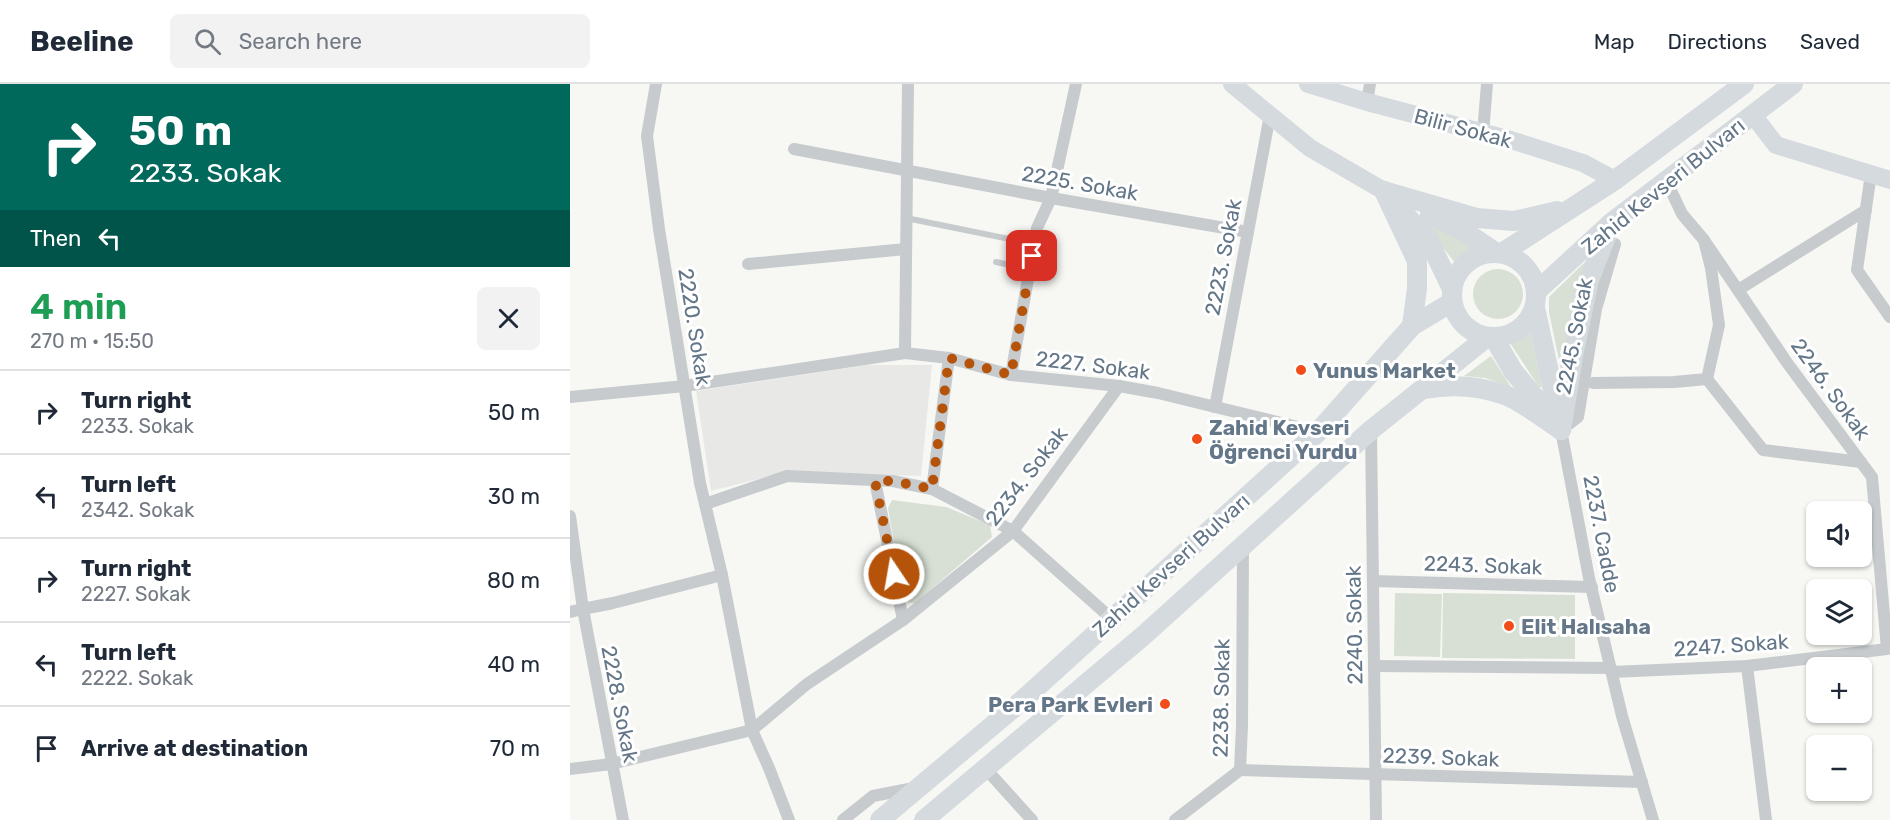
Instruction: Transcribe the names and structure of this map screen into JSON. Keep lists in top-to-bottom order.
{
  "streets": {
    "main road": ["Zahid Kevseri Bulvarı"],
    "street": [
      "Bilir Sokak",
      "2225. Sokak",
      "2223. Sokak",
      "2220. Sokak",
      "2245. Sokak",
      "2227. Sokak",
      "2246. Sokak",
      "2234. Sokak",
      "2237. Cadde",
      "2243. Sokak",
      "2240. Sokak",
      "2247. Sokak",
      "2238. Sokak",
      "2228. Sokak",
      "2239. Sokak"
    ]
  },
  "crossings": [
    ["Bilir Sokak", "Zahid Kevseri Bulvarı"],
    ["2225. Sokak", "2223. Sokak"],
    ["Zahid Kevseri Bulvarı", "2227. Sokak"],
    ["Zahid Kevseri Bulvarı", "2246. Sokak"],
    ["Zahid Kevseri Bulvarı", "2240. Sokak"],
    ["Zahid Kevseri Bulvarı", "2238. Sokak"],
    ["2223. Sokak", "2227. Sokak"],
    ["2220. Sokak", "2227. Sokak"],
    ["2220. Sokak", "2234. Sokak"],
    ["2245. Sokak", "2237. Cadde"],
    ["2227. Sokak", "2234. Sokak"],
    ["2246. Sokak", "2247. Sokak"],
    ["2237. Cadde", "2243. Sokak"],
    ["2237. Cadde", "2247. Sokak"],
    ["2237. Cadde", "2239. Sokak"],
    ["2243. Sokak", "2240. Sokak"],
    ["2240. Sokak", "2247. Sokak"],
    ["2240. Sokak", "2239. Sokak"],
    ["2238. Sokak", "2239. Sokak"]
  ],
  "places": [
    "Yunus Market",
    "Zahid Kevseri Öğrenci Yurdu",
    "Elit Halısaha",
    "Pera Park Evleri"
  ],
  "page": {
    "header": "Beeline",
    "search": "Search here",
    "nav": ["Map", "Directions", "Saved"],
    "turn": ["50 m", "2233. Sokak"],
    "then": "Then",
    "heading": ["4 min", "270 m · 15:50"],
    "list": [
      {
        "name": "Turn right",
        "note": "2233. Sokak",
        "value": "50 m"
      },
      {
        "name": "Turn left",
        "note": "2342. Sokak",
        "value": "30 m"
      },
      {
        "name": "Turn right",
        "note": "2227. Sokak",
        "value": "80 m"
      },
      {
        "name": "Turn left",
        "note": "2222. Sokak",
        "value": "40 m"
      },
      {
        "name": "Arrive at destination",
        "value": "70 m"
      }
    ],
    "map_buttons": ["+", "−"]
  }
}
